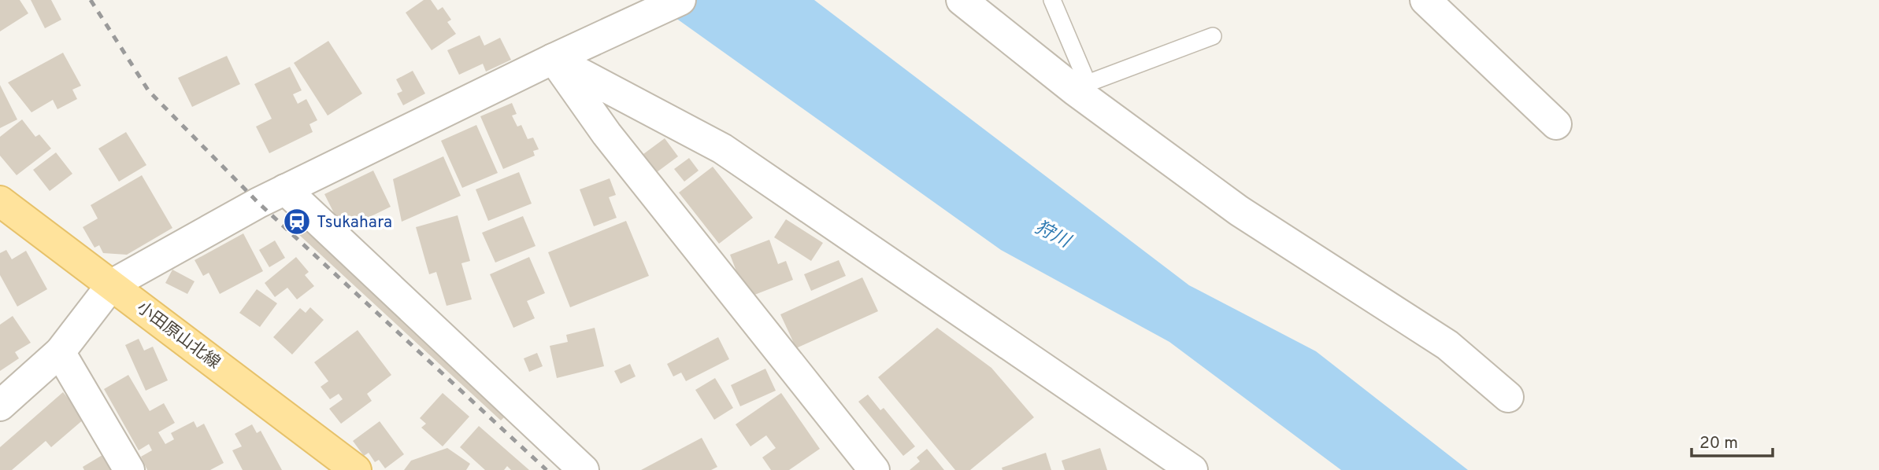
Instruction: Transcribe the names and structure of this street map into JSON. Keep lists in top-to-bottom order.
{
  "streets": {
    "main road": ["小田原山北線"]
  },
  "water": ["狩川"],
  "places": {
    "station": ["Tsukahara"]
  },
  "scale_bar": "20 m"
}
